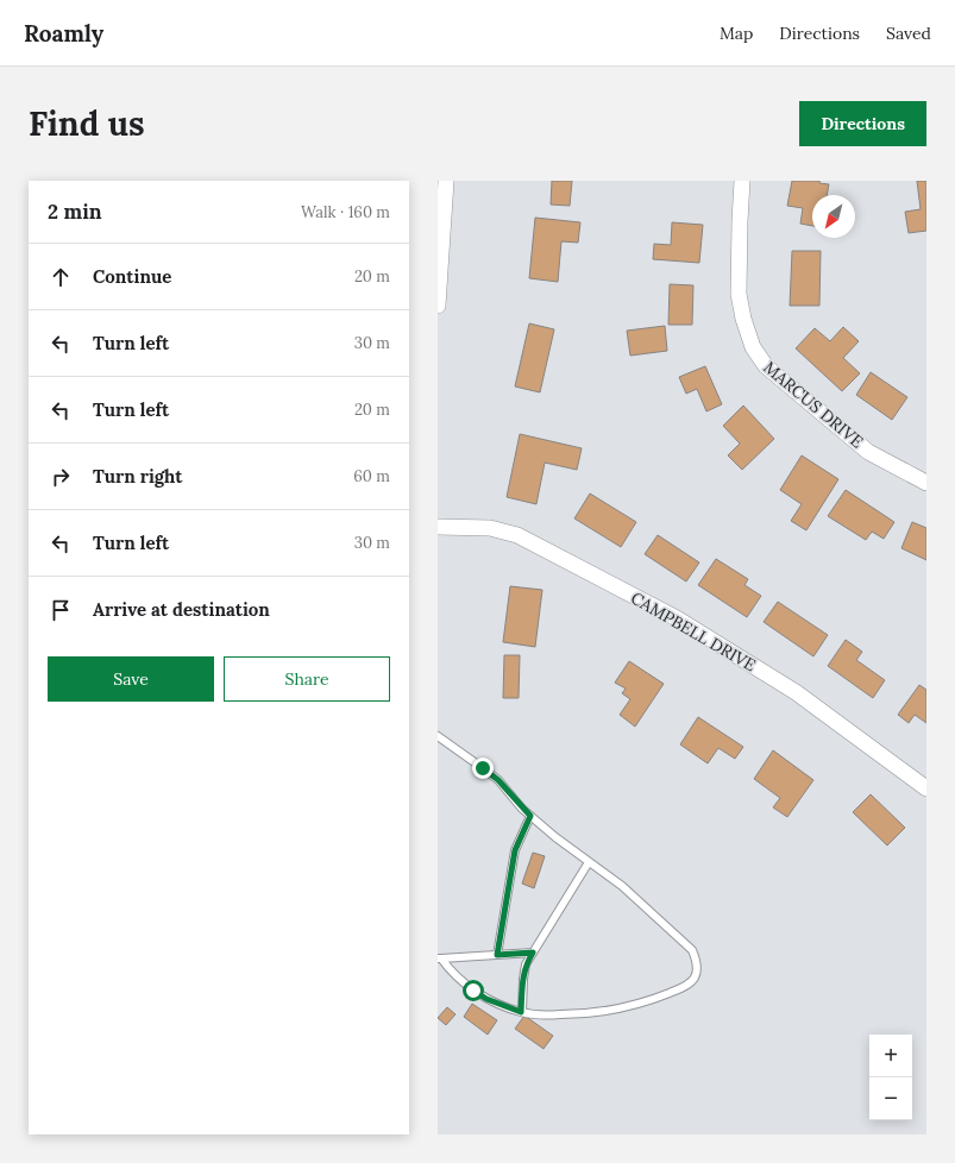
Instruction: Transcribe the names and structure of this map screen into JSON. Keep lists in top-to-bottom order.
{
  "streets": {
    "street": ["MARCUS DRIVE", "CAMPBELL DRIVE"]
  },
  "north": "bottom left",
  "page": {
    "header": "Roamly",
    "nav": ["Map", "Directions", "Saved"],
    "buttons": [
      "Directions",
      ["Save", "Share"]
    ],
    "title": "Find us",
    "heading": ["2 min", "Walk · 160 m"],
    "list": [
      ["Continue", "20 m"],
      ["Turn left", "30 m"],
      ["Turn left", "20 m"],
      ["Turn right", "60 m"],
      ["Turn left", "30 m"],
      "Arrive at destination"
    ],
    "map_buttons": ["+", "−"]
  }
}
